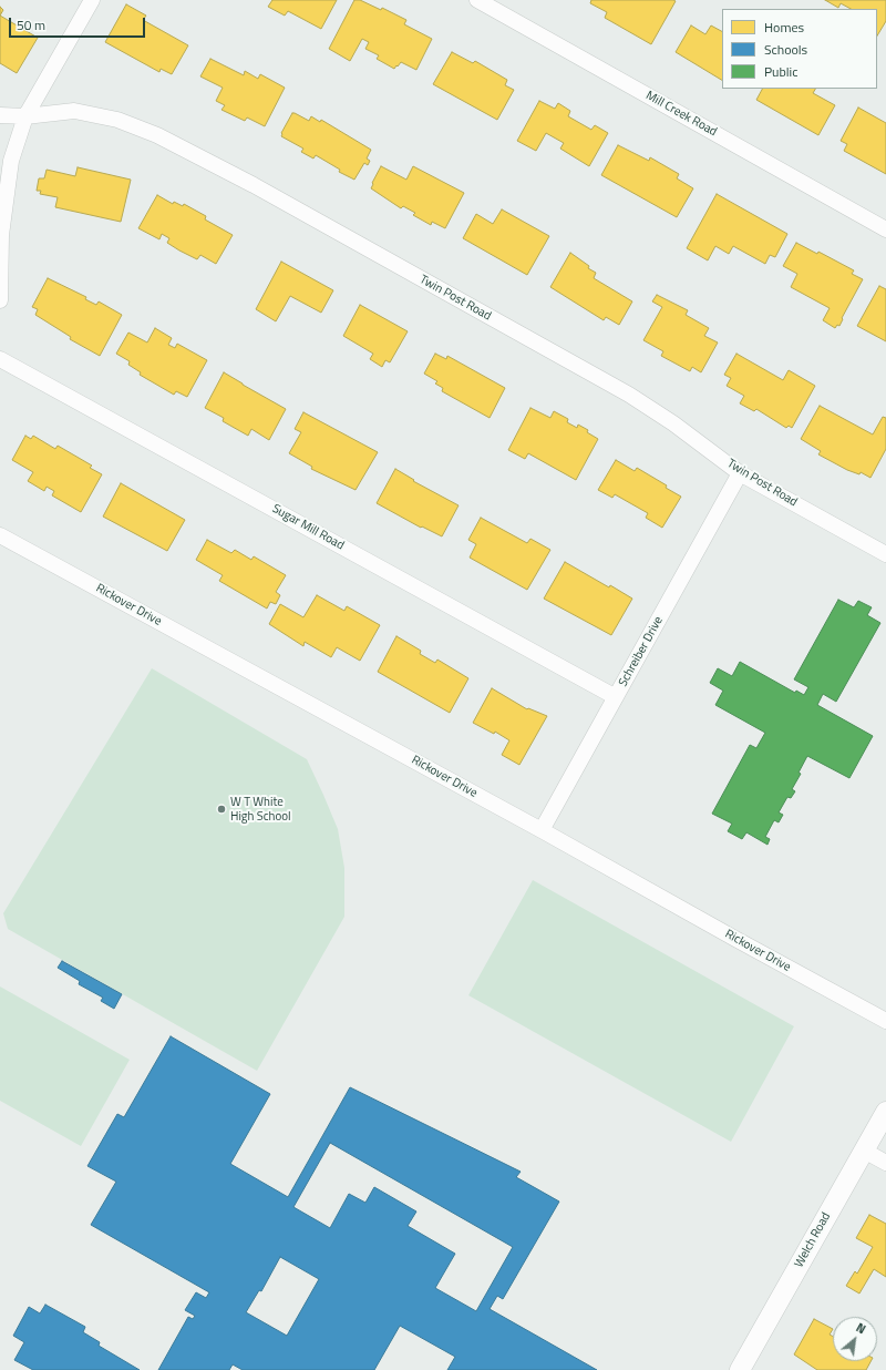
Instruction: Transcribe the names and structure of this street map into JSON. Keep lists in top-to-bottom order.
{
  "streets": {
    "street": [
      "Mill Creek Road",
      "Twin Post Road",
      "Sugar Mill Road",
      "Rickover Drive",
      "Schreiber Drive",
      "Welch Road"
    ]
  },
  "crossings": [
    ["Twin Post Road", "Schreiber Drive"],
    ["Sugar Mill Road", "Schreiber Drive"],
    ["Rickover Drive", "Schreiber Drive"]
  ],
  "places": ["W T White High School"],
  "legend": ["Homes", "Schools", "Public"],
  "scale_bar": "50 m",
  "north": "top right"
}
